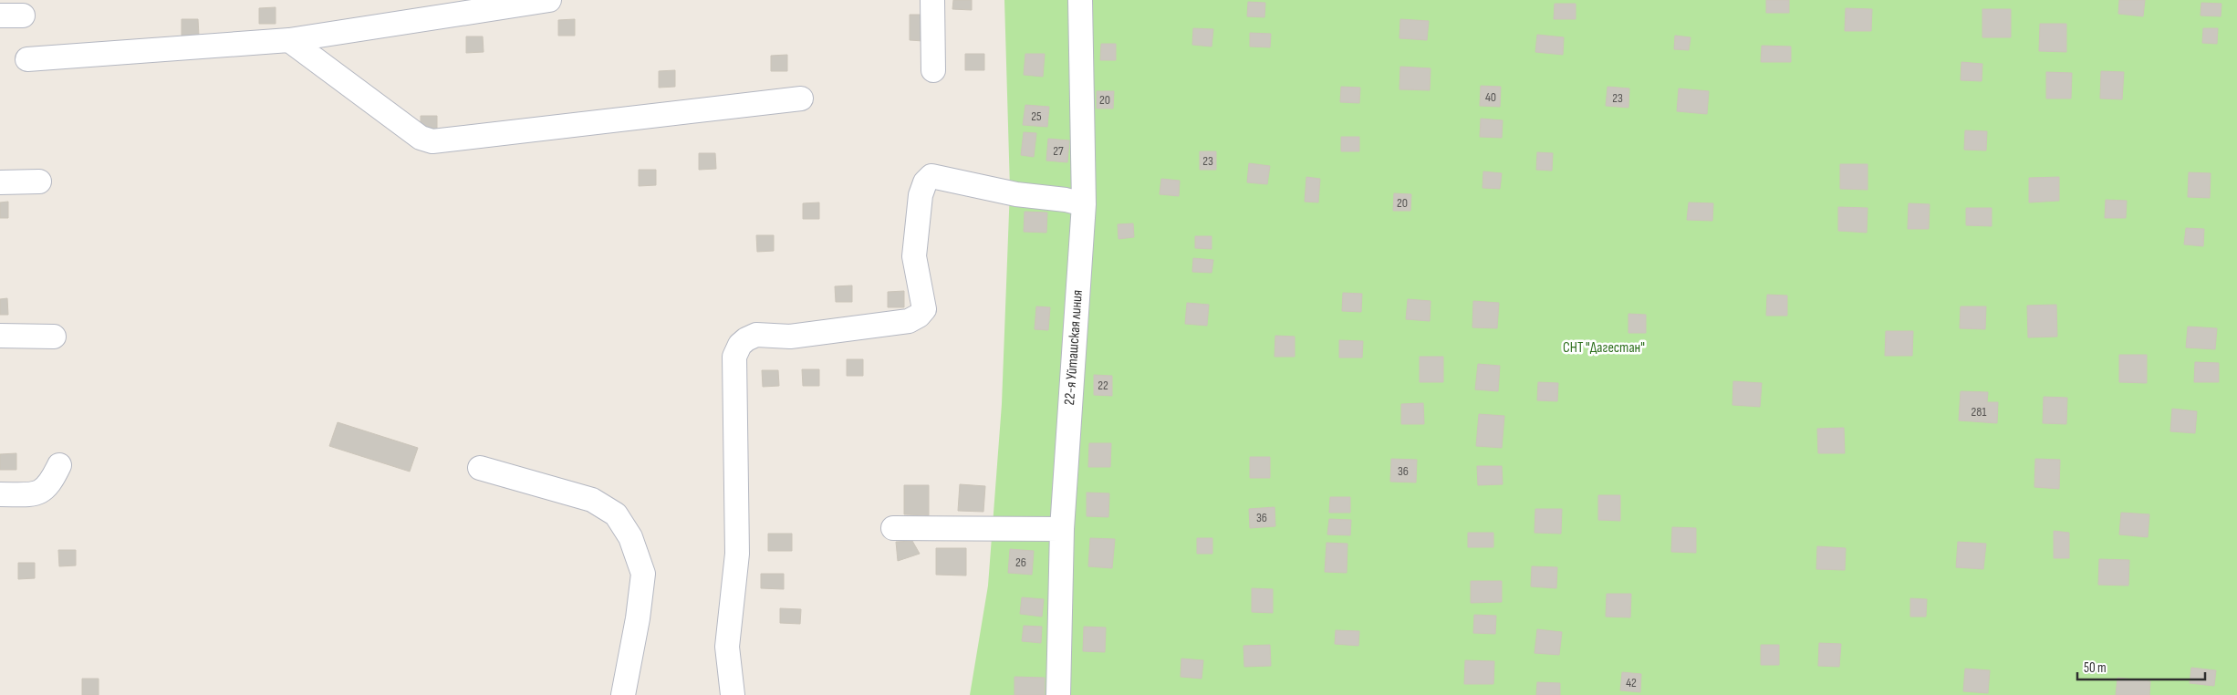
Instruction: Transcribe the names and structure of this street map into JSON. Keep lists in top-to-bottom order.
{
  "streets": {
    "street": ["22-я Уйташская линия"]
  },
  "parks": ["СНТ \"Дагестан\""],
  "house_numbers": [
    "40",
    "23",
    "20",
    "25",
    "27",
    "23",
    "20",
    "22",
    "281",
    "36",
    "36",
    "26",
    "42"
  ],
  "scale_bar": "50 m"
}
